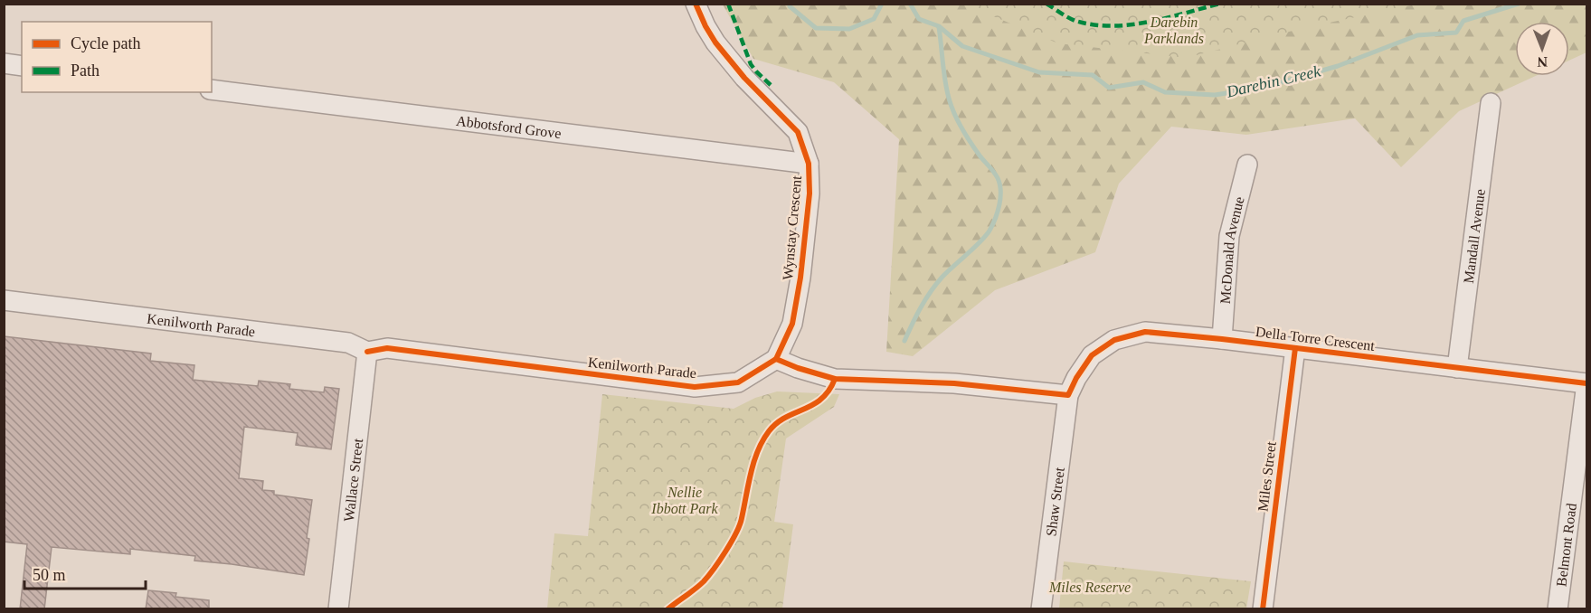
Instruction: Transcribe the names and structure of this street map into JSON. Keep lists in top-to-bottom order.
{
  "streets": {
    "street": [
      "Abbotsford Grove",
      "Wynstay Crescent",
      "Mandall Avenue",
      "McDonald Avenue",
      "Kenilworth Parade",
      "Della Torre Crescent",
      "Miles Street",
      "Wallace Street",
      "Shaw Street",
      "Belmont Road"
    ]
  },
  "crossings": [
    ["Abbotsford Grove", "Wynstay Crescent"],
    ["Wynstay Crescent", "Kenilworth Parade"],
    ["Mandall Avenue", "Della Torre Crescent"],
    ["McDonald Avenue", "Della Torre Crescent"],
    ["Kenilworth Parade", "Wallace Street"],
    ["Della Torre Crescent", "Miles Street"],
    ["Della Torre Crescent", "Shaw Street"],
    ["Della Torre Crescent", "Belmont Road"]
  ],
  "water": ["Darebin Creek"],
  "parks": ["Darebin Parklands", "Nellie Ibbott Park", "Miles Reserve"],
  "legend": ["Cycle path", "Path"],
  "scale_bar": "50 m",
  "north": "bottom"
}
